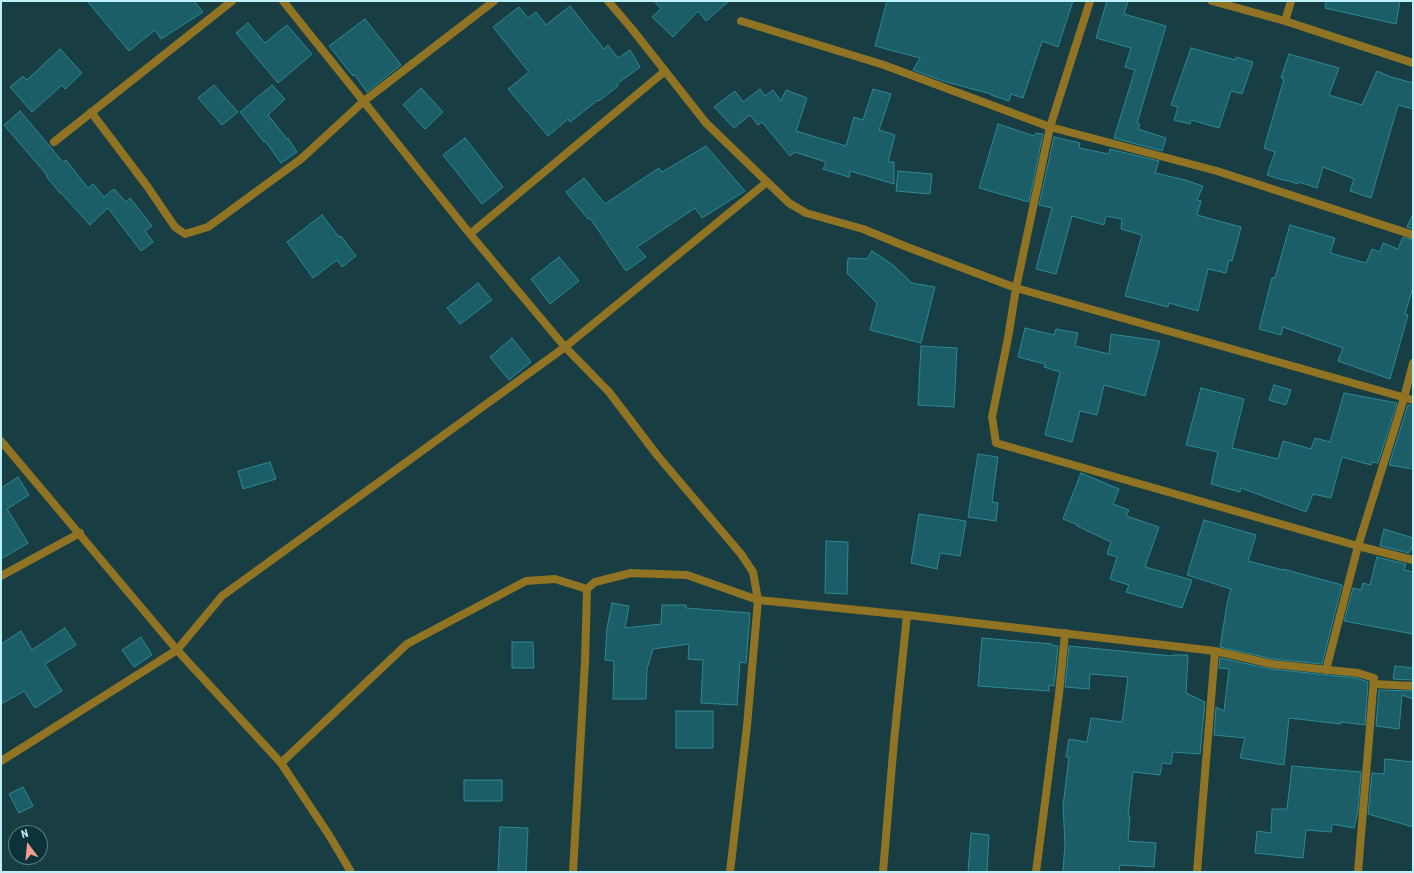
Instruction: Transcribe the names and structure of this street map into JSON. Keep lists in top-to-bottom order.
{
  "north": "top"
}
